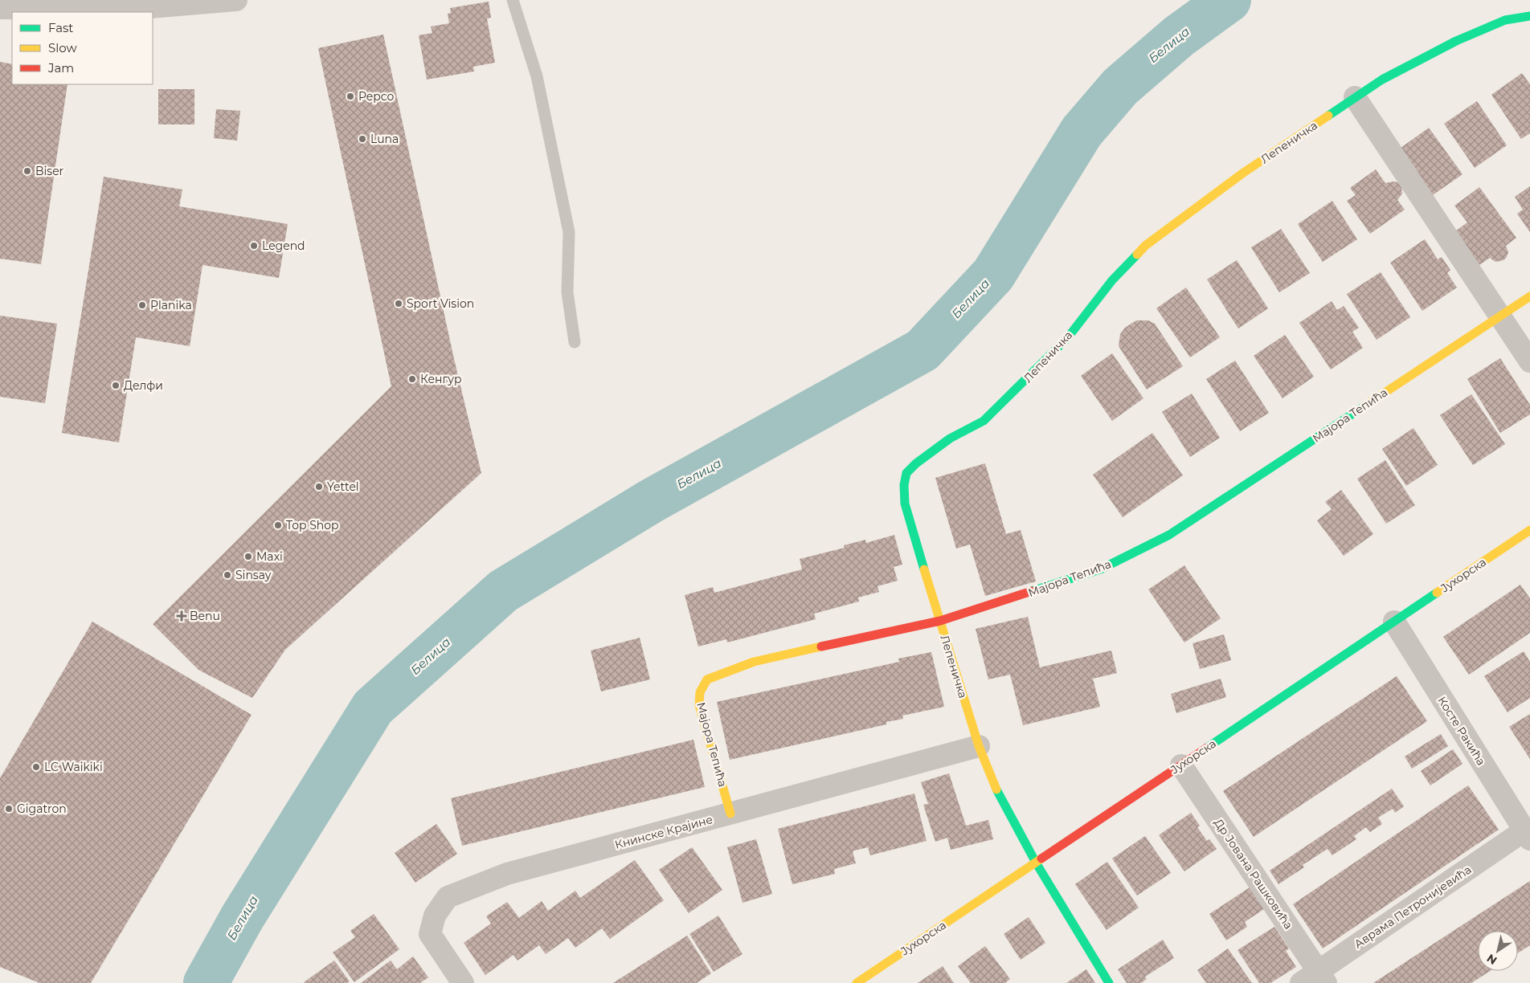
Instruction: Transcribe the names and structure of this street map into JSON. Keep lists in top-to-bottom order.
{
  "streets": {
    "street": [
      "Лепеничка",
      "Мајора Тепића",
      "Јухорска",
      "Косте Ракића",
      "Книнске Крајине",
      "Др Јована Рашковића",
      "Аврама Петронијевића"
    ]
  },
  "crossings": [
    ["Лепеничка", "Мајора Тепића"],
    ["Лепеничка", "Јухорска"],
    ["Лепеничка", "Книнске Крајине"],
    ["Мајора Тепића", "Книнске Крајине"],
    ["Јухорска", "Косте Ракића"],
    ["Јухорска", "Др Јована Рашковића"],
    ["Косте Ракића", "Аврама Петронијевића"],
    ["Др Јована Рашковића", "Аврама Петронијевића"]
  ],
  "water": ["Белица"],
  "places": {
    "other": [
      "Pepco",
      "Luna",
      "Biser",
      "Legend",
      "Sport Vision",
      "Planika",
      "Кенгур",
      "Делфи",
      "Yettel",
      "Top Shop",
      "Maxi",
      "Sinsay",
      "LC Waikiki",
      "Gigatron"
    ],
    "health": ["Benu"]
  },
  "legend": ["Fast", "Slow", "Jam"],
  "north": "bottom left"
}
